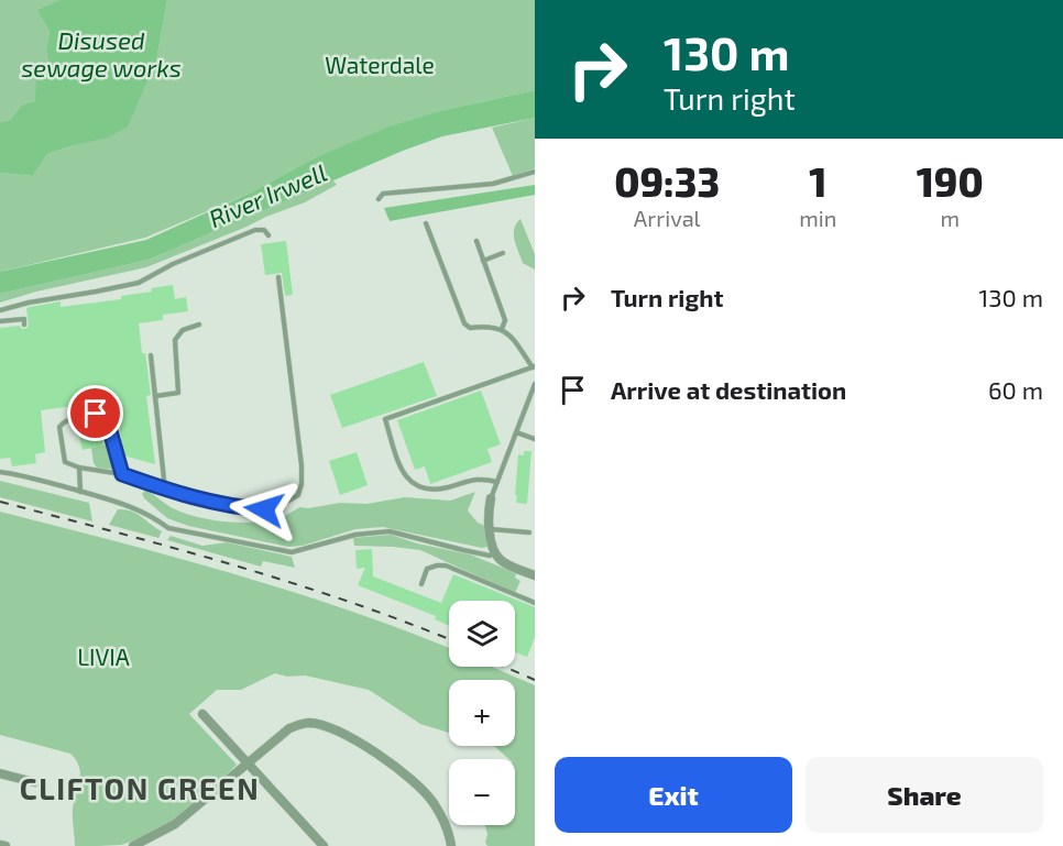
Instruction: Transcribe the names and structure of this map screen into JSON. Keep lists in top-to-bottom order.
{
  "districts": ["CLIFTON GREEN"],
  "water": ["Disused sewage works", "River Irwell"],
  "parks": ["Waterdale", "LIVIA"],
  "page": {
    "turn": ["130 m", "Turn right"],
    "eta": [
      "09:33",
      "Arrival",
      "1",
      "min",
      "190",
      "m"
    ],
    "list": [
      {
        "name": "Turn right",
        "value": "130 m"
      },
      {
        "name": "Arrive at destination",
        "value": "60 m"
      }
    ],
    "map_buttons": ["+", "−"],
    "buttons": ["Exit", "Share"]
  }
}
